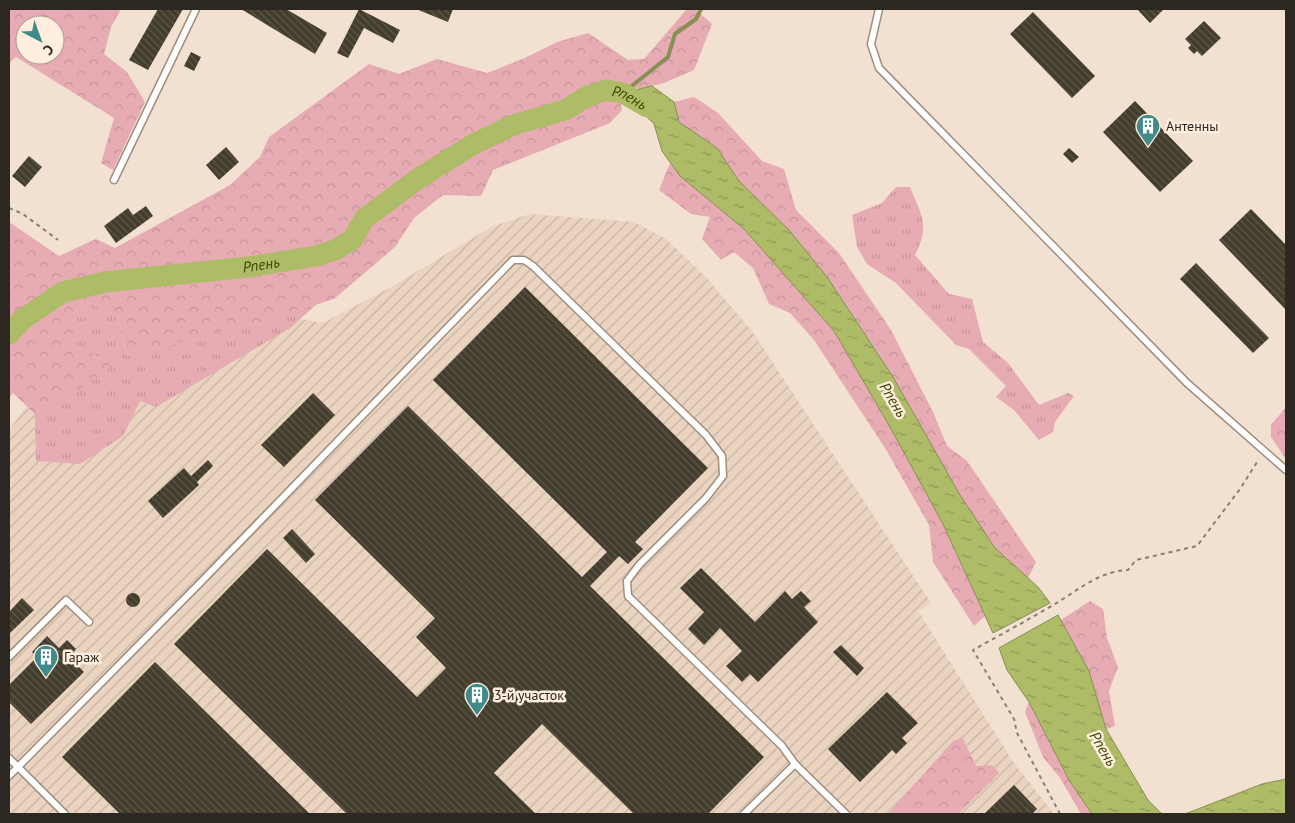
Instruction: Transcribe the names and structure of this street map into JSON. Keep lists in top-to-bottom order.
{
  "water": ["Рпень"],
  "places": {
    "building": ["Антенны", "Гараж", "3-й участок"]
  },
  "north": "bottom right"
}
